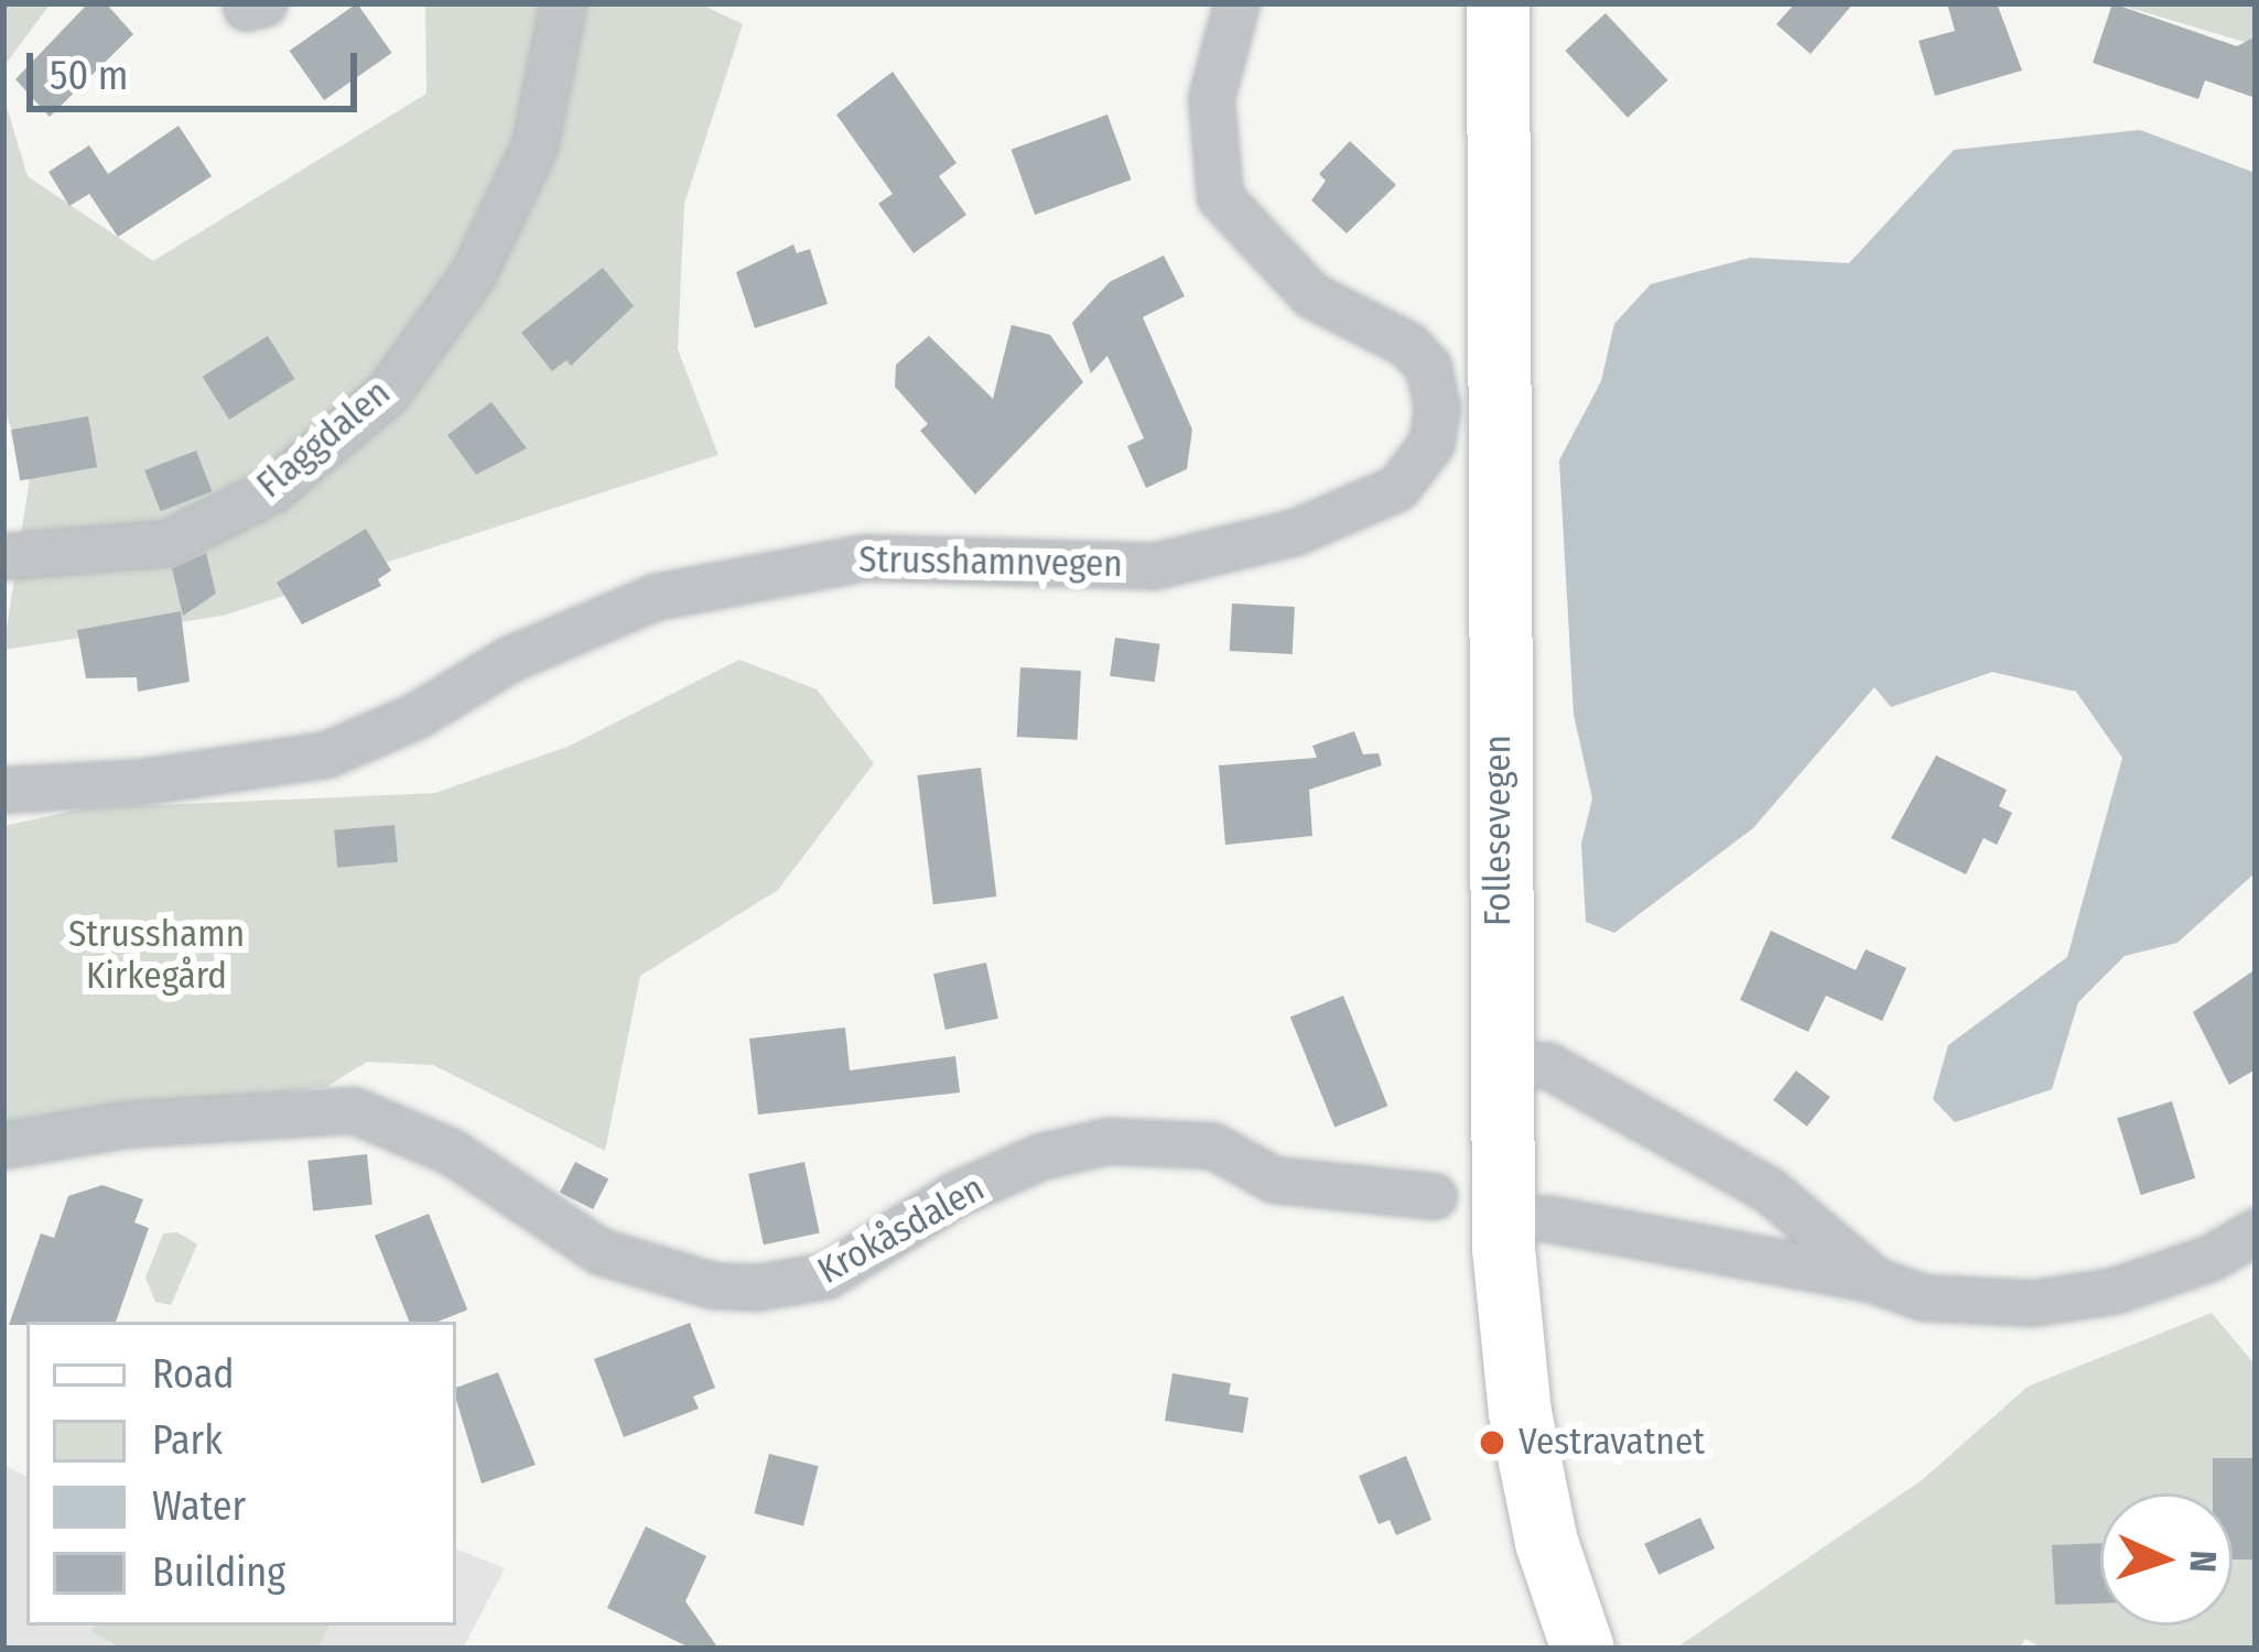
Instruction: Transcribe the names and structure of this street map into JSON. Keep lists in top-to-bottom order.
{
  "streets": {
    "main road": ["Follesevegen"],
    "street": ["Flaggdalen", "Strusshamnvegen", "Krokåsdalen"]
  },
  "parks": ["Strusshamn Kirkegård"],
  "places": ["Vestravatnet"],
  "legend": [
    "Road",
    "Park",
    "Water",
    "Building"
  ],
  "scale_bar": "50 m",
  "north": "right"
}
